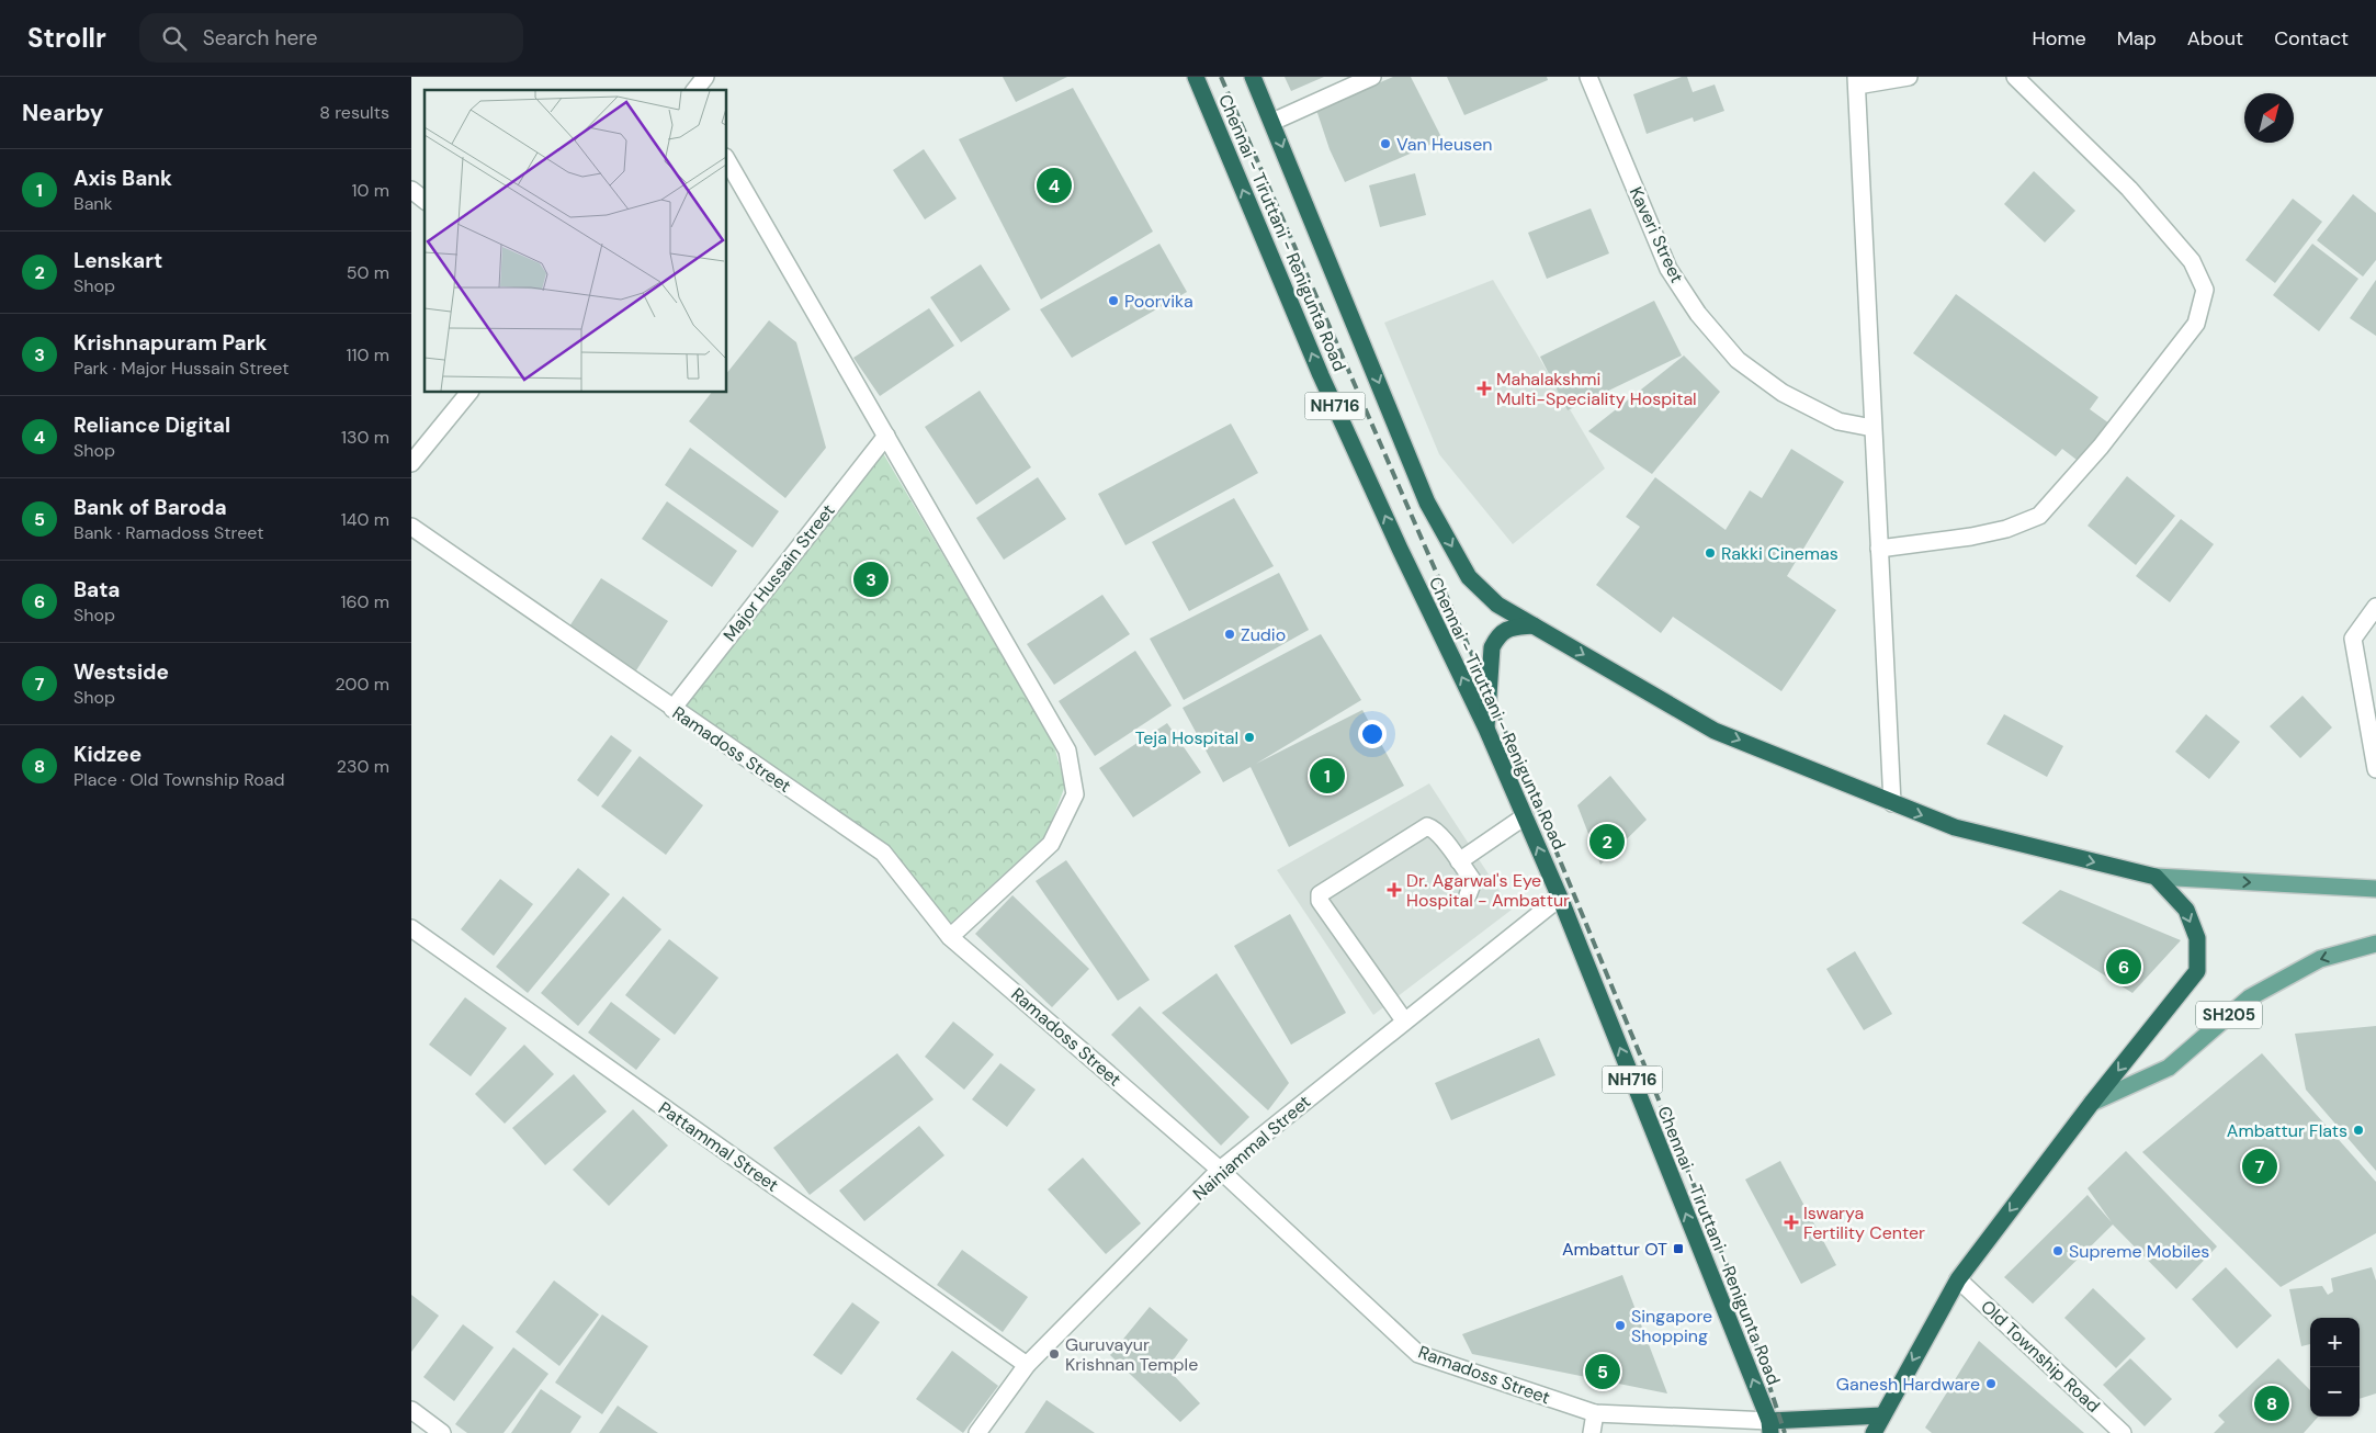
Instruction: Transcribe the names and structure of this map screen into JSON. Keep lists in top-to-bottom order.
{
  "streets": {
    "highway": ["Chennai - Tiruttani - Renigunta Road", "NH716"],
    "main road": ["SH205"],
    "street": [
      "Kaveri Street",
      "Major Hussain Street",
      "Ramadoss Street",
      "Pattammal Street",
      "Nainiammal Street",
      "Old Township Road"
    ]
  },
  "crossings": [
    ["Chennai - Tiruttani - Renigunta Road", "NH716"],
    ["Chennai - Tiruttani - Renigunta Road", "Ramadoss Street"],
    ["Chennai - Tiruttani - Renigunta Road", "Nainiammal Street"],
    ["Major Hussain Street", "Ramadoss Street"],
    ["Ramadoss Street", "Nainiammal Street"],
    ["Pattammal Street", "Nainiammal Street"]
  ],
  "places": {
    "other": [
      "Van Heusen",
      "Poorvika",
      "Rakki Cinemas",
      "Zudio",
      "Teja Hospital",
      "Ambattur Flats",
      "Supreme Mobiles",
      "Singapore Shopping",
      "Guruvayur Krishnan Temple",
      "Ganesh Hardware"
    ],
    "health": ["Mahalakshmi Multi-Speciality Hospital", "Dr. Agarwal's Eye Hospital - Ambattur", "Iswarya Fertility Center"],
    "transit": ["Ambattur OT"]
  },
  "north": "top right",
  "page": {
    "header": "Strollr",
    "search": "Search here",
    "nav": [
      "Home",
      "Map",
      "About",
      "Contact"
    ],
    "heading": ["Nearby", "8 results"],
    "list": [
      {
        "mark": "1",
        "name": "Axis Bank",
        "note": "Bank",
        "value": "10 m"
      },
      {
        "mark": "2",
        "name": "Lenskart",
        "note": "Shop",
        "value": "50 m"
      },
      {
        "mark": "3",
        "name": "Krishnapuram Park",
        "note": "Park · Major Hussain Street",
        "value": "110 m"
      },
      {
        "mark": "4",
        "name": "Reliance Digital",
        "note": "Shop",
        "value": "130 m"
      },
      {
        "mark": "5",
        "name": "Bank of Baroda",
        "note": "Bank · Ramadoss Street",
        "value": "140 m"
      },
      {
        "mark": "6",
        "name": "Bata",
        "note": "Shop",
        "value": "160 m"
      },
      {
        "mark": "7",
        "name": "Westside",
        "note": "Shop",
        "value": "200 m"
      },
      {
        "mark": "8",
        "name": "Kidzee",
        "note": "Place · Old Township Road",
        "value": "230 m"
      }
    ],
    "pins": [
      "4",
      "3",
      "1",
      "2",
      "6",
      "7",
      "5",
      "8"
    ],
    "map_buttons": ["+", "−"]
  }
}
